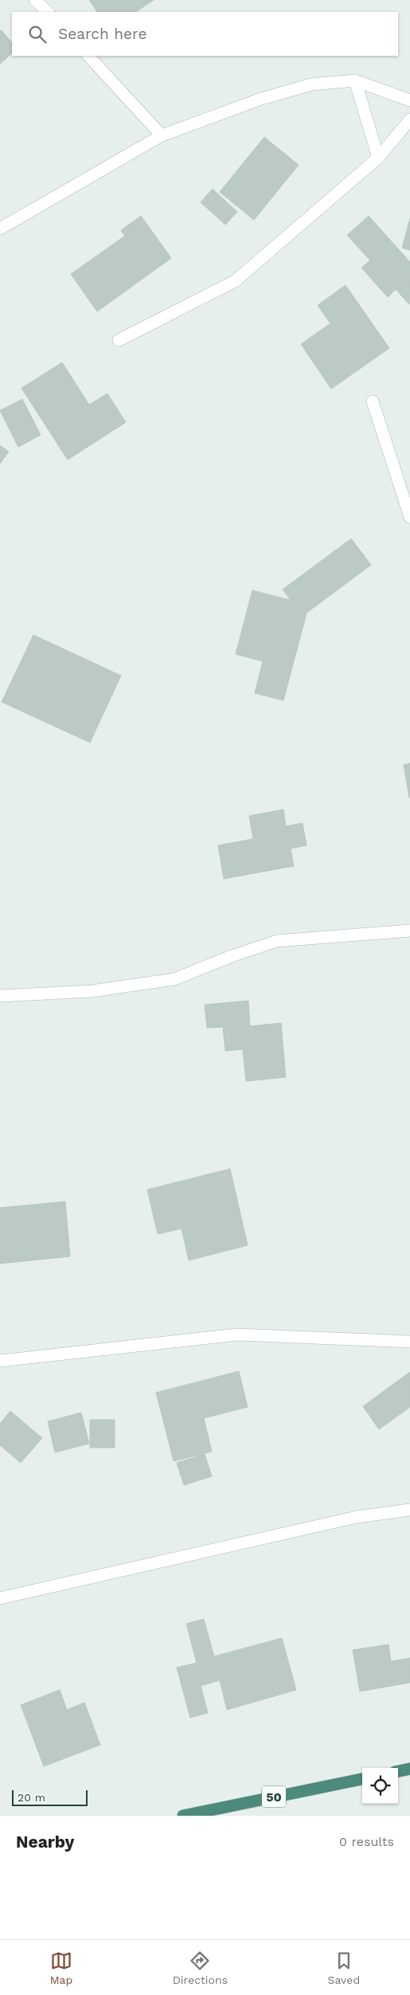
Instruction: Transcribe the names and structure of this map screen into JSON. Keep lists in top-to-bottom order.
{
  "streets": {
    "highway": ["50"]
  },
  "scale_bar": "20 m",
  "page": {
    "search": "Search here",
    "scale": "20 m",
    "heading": ["Nearby", "0 results"],
    "nav": ["Map", "Directions", "Saved"]
  }
}
